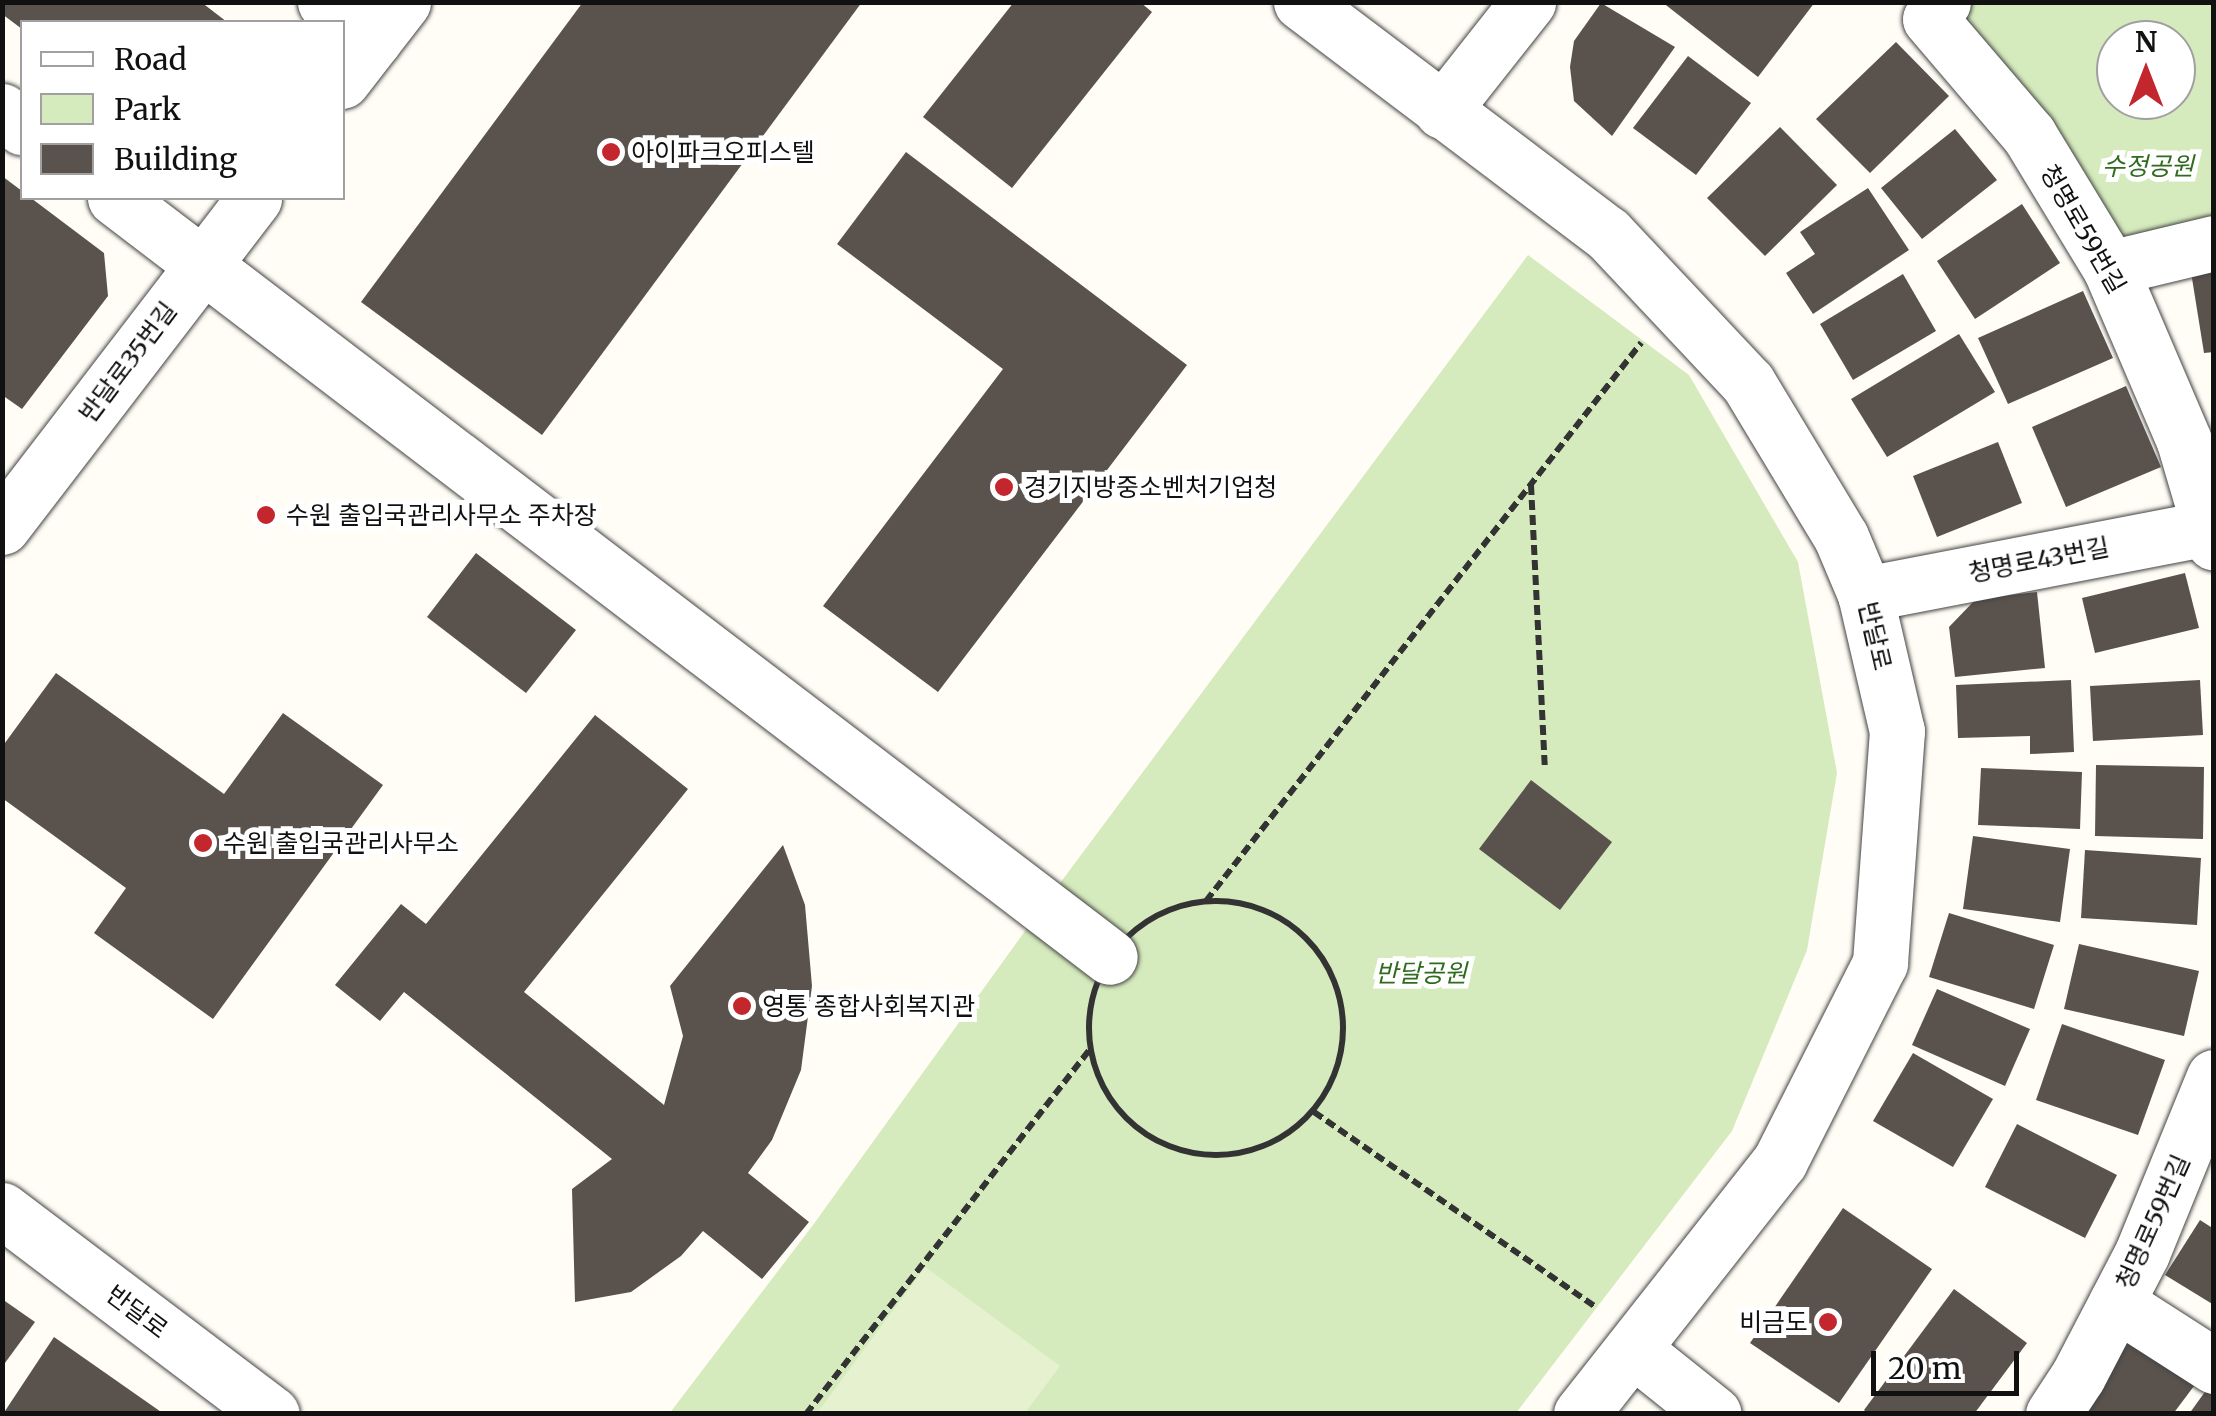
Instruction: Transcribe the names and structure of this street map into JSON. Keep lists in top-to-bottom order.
{
  "streets": {
    "street": [
      "청명로59번길",
      "반달로35번길",
      "청명로43번길",
      "반달로"
    ]
  },
  "crossings": [
    ["청명로59번길", "청명로43번길"],
    ["청명로43번길", "반달로"]
  ],
  "parks": ["수정공원", "반달공원"],
  "places": [
    "아이파크오피스텔",
    "경기지방중소벤처기업청",
    "수원 출입국관리사무소 주차장",
    "수원 출입국관리사무소",
    "영통 종합사회복지관",
    "비금도"
  ],
  "legend": ["Road", "Park", "Building"],
  "scale_bar": "20 m",
  "north": "top"
}
